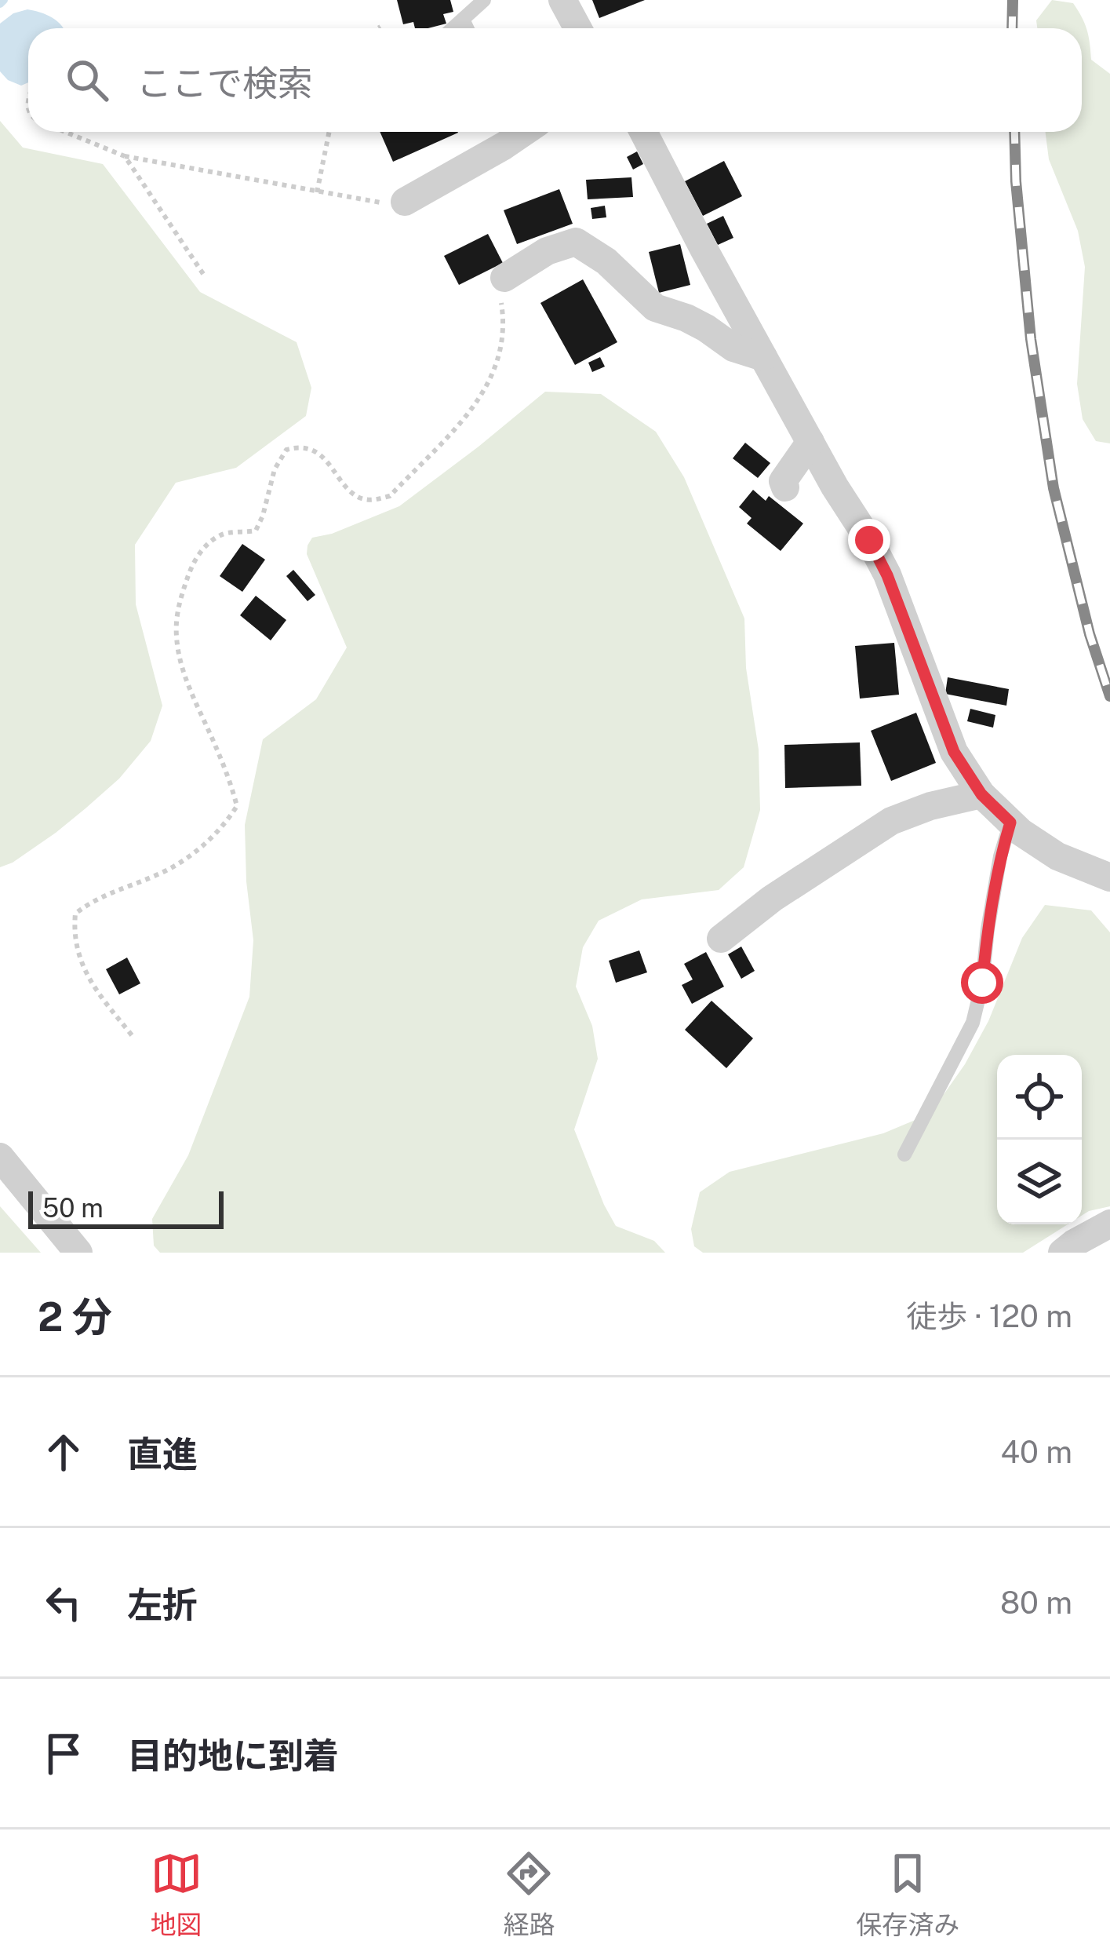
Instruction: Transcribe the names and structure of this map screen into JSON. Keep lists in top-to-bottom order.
{
  "scale_bar": "50 m",
  "page": {
    "search": "ここで検索",
    "scale": "50 m",
    "heading": ["2 分", "徒歩 · 120 m"],
    "list": [
      ["直進", "40 m"],
      ["左折", "80 m"],
      "目的地に到着"
    ],
    "nav": ["地図", "経路", "保存済み"]
  }
}
